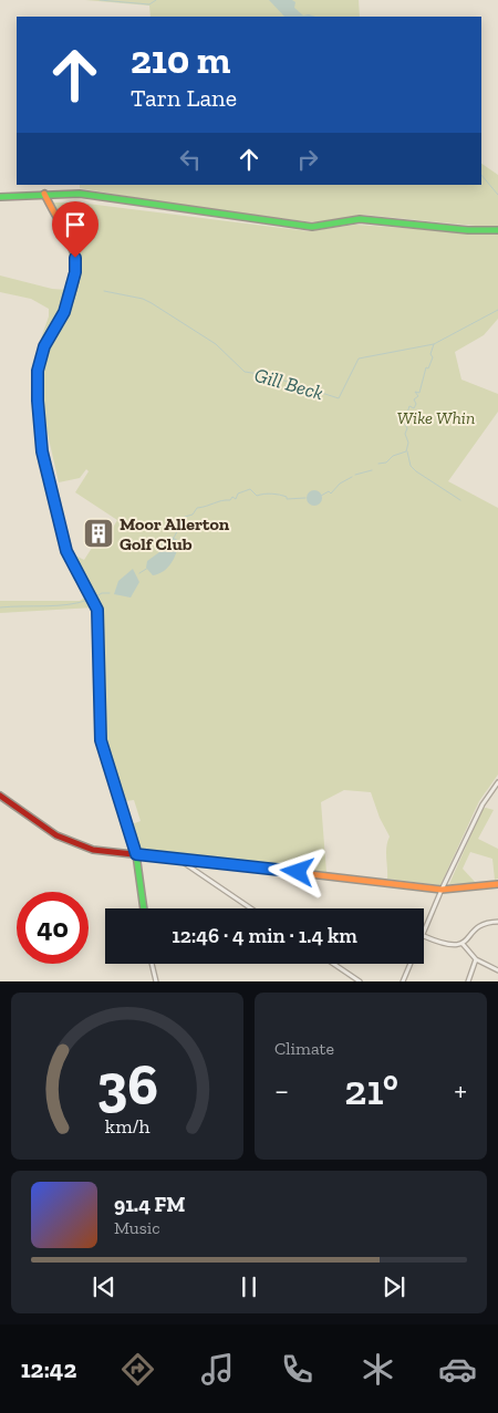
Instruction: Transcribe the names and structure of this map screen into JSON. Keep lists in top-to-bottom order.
{
  "water": ["Gill Beck"],
  "parks": ["Wike Whin"],
  "places": {
    "building": ["Moor Allerton Golf Club"]
  },
  "page": {
    "turn": ["210 m", "Tarn Lane"],
    "limit": "40",
    "trip": "12:46 · 4 min · 1.4 km",
    "tile": "Climate",
    "heat": ["−", "21°", "+"],
    "song": ["91.4 FM", "Music"],
    "tabs": "12:42",
    "gauge": ["36", "km/h"]
  }
}
